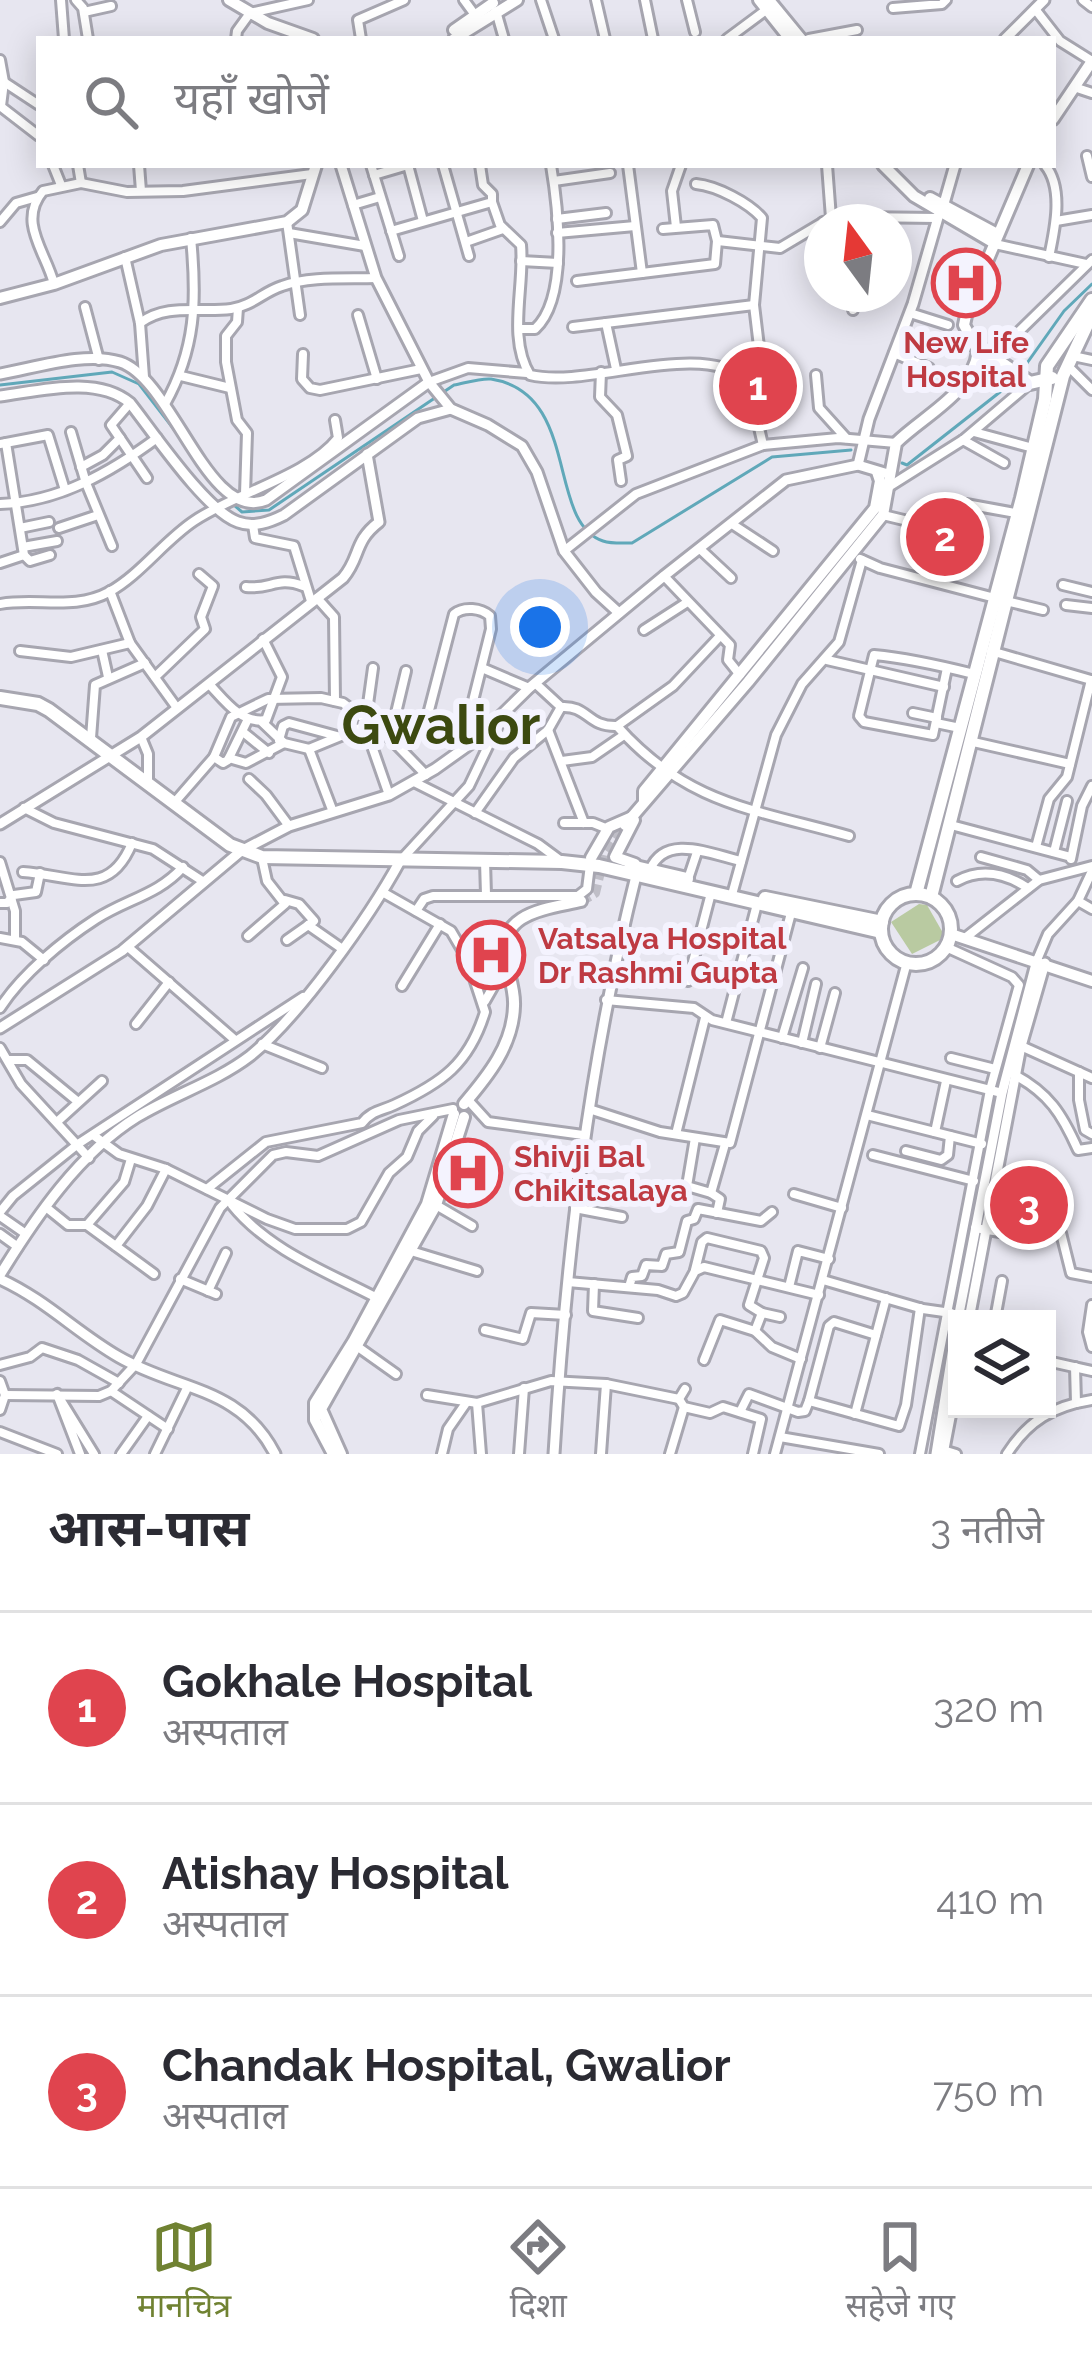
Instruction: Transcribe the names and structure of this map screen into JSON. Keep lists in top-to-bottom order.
{
  "districts": ["Gwalior"],
  "places": {
    "hospital": ["New Life Hospital", "Vatsalya Hospital Dr Rashmi Gupta", "Shivji Bal Chikitsalaya"]
  },
  "north": "top",
  "page": {
    "search": "यहाँ खोजें",
    "pins": ["1", "2", "3"],
    "heading": ["आस-पास", "3 नतीजे"],
    "list": [
      {
        "mark": "1",
        "name": "Gokhale Hospital",
        "note": "अस्पताल",
        "value": "320 m"
      },
      {
        "mark": "2",
        "name": "Atishay Hospital",
        "note": "अस्पताल",
        "value": "410 m"
      },
      {
        "mark": "3",
        "name": "Chandak Hospital, Gwalior",
        "note": "अस्पताल",
        "value": "750 m"
      }
    ],
    "nav": ["मानचित्र", "दिशा", "सहेजे गए"]
  }
}
